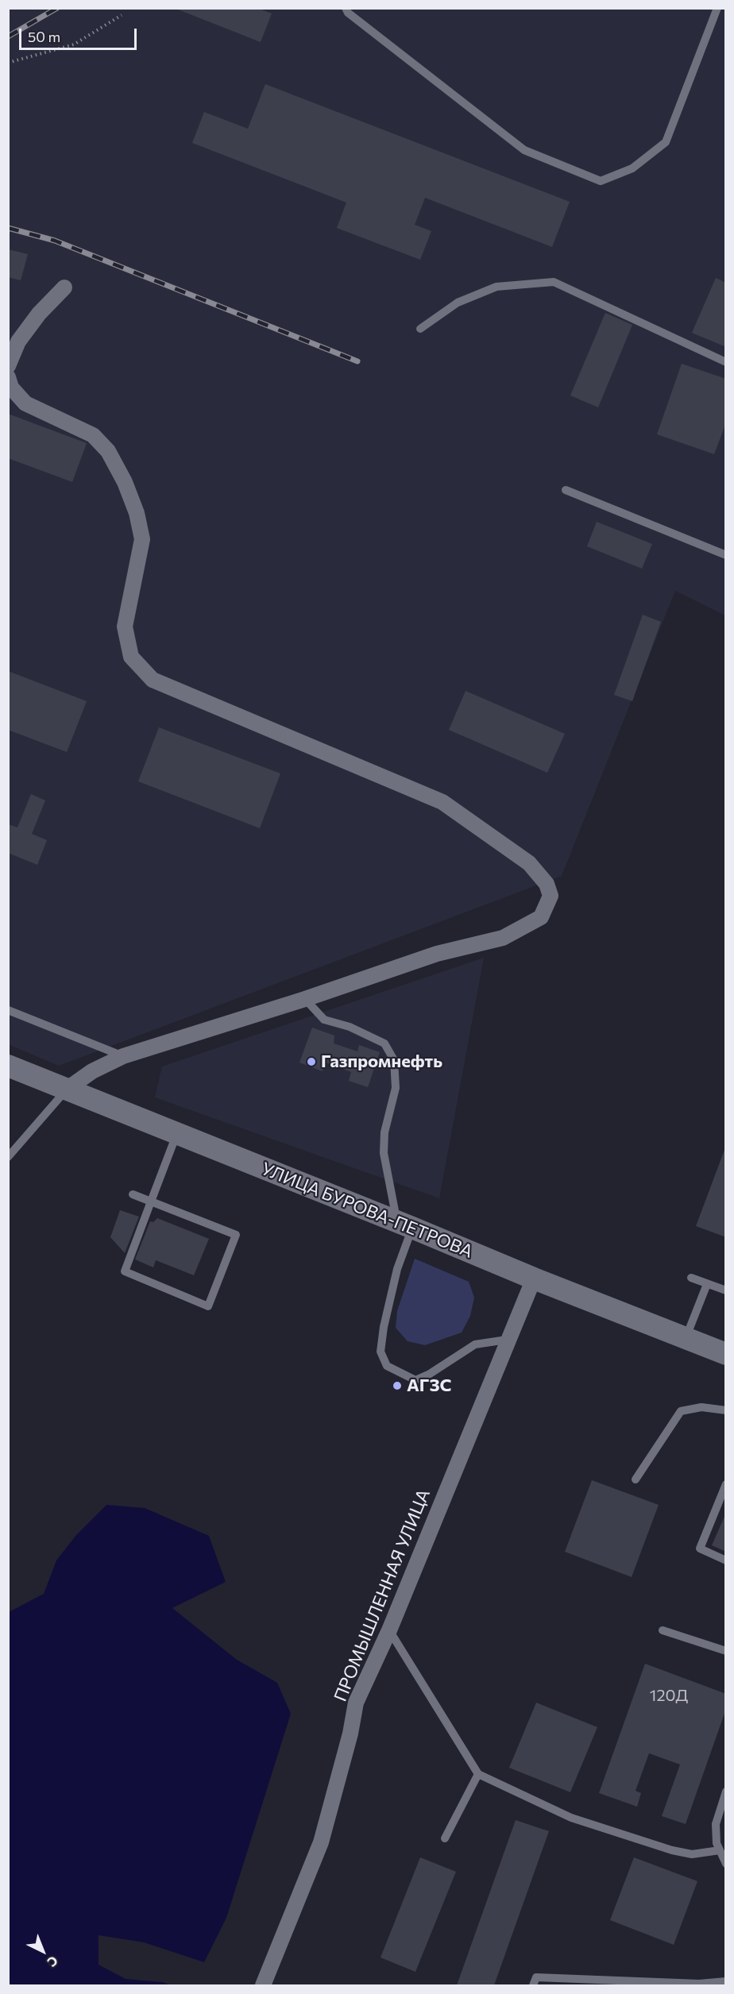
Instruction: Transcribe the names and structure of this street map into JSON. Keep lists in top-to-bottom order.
{
  "streets": {
    "main road": ["УЛИЦА БУРОВА-ПЕТРОВА"],
    "street": ["ПРОМЫШЛЕННАЯ УЛИЦА"]
  },
  "crossings": [
    ["УЛИЦА БУРОВА-ПЕТРОВА", "ПРОМЫШЛЕННАЯ УЛИЦА"]
  ],
  "places": ["Газпромнефть", "АГЗС"],
  "house_numbers": ["120Д"],
  "scale_bar": "50 m",
  "north": "bottom right"
}
